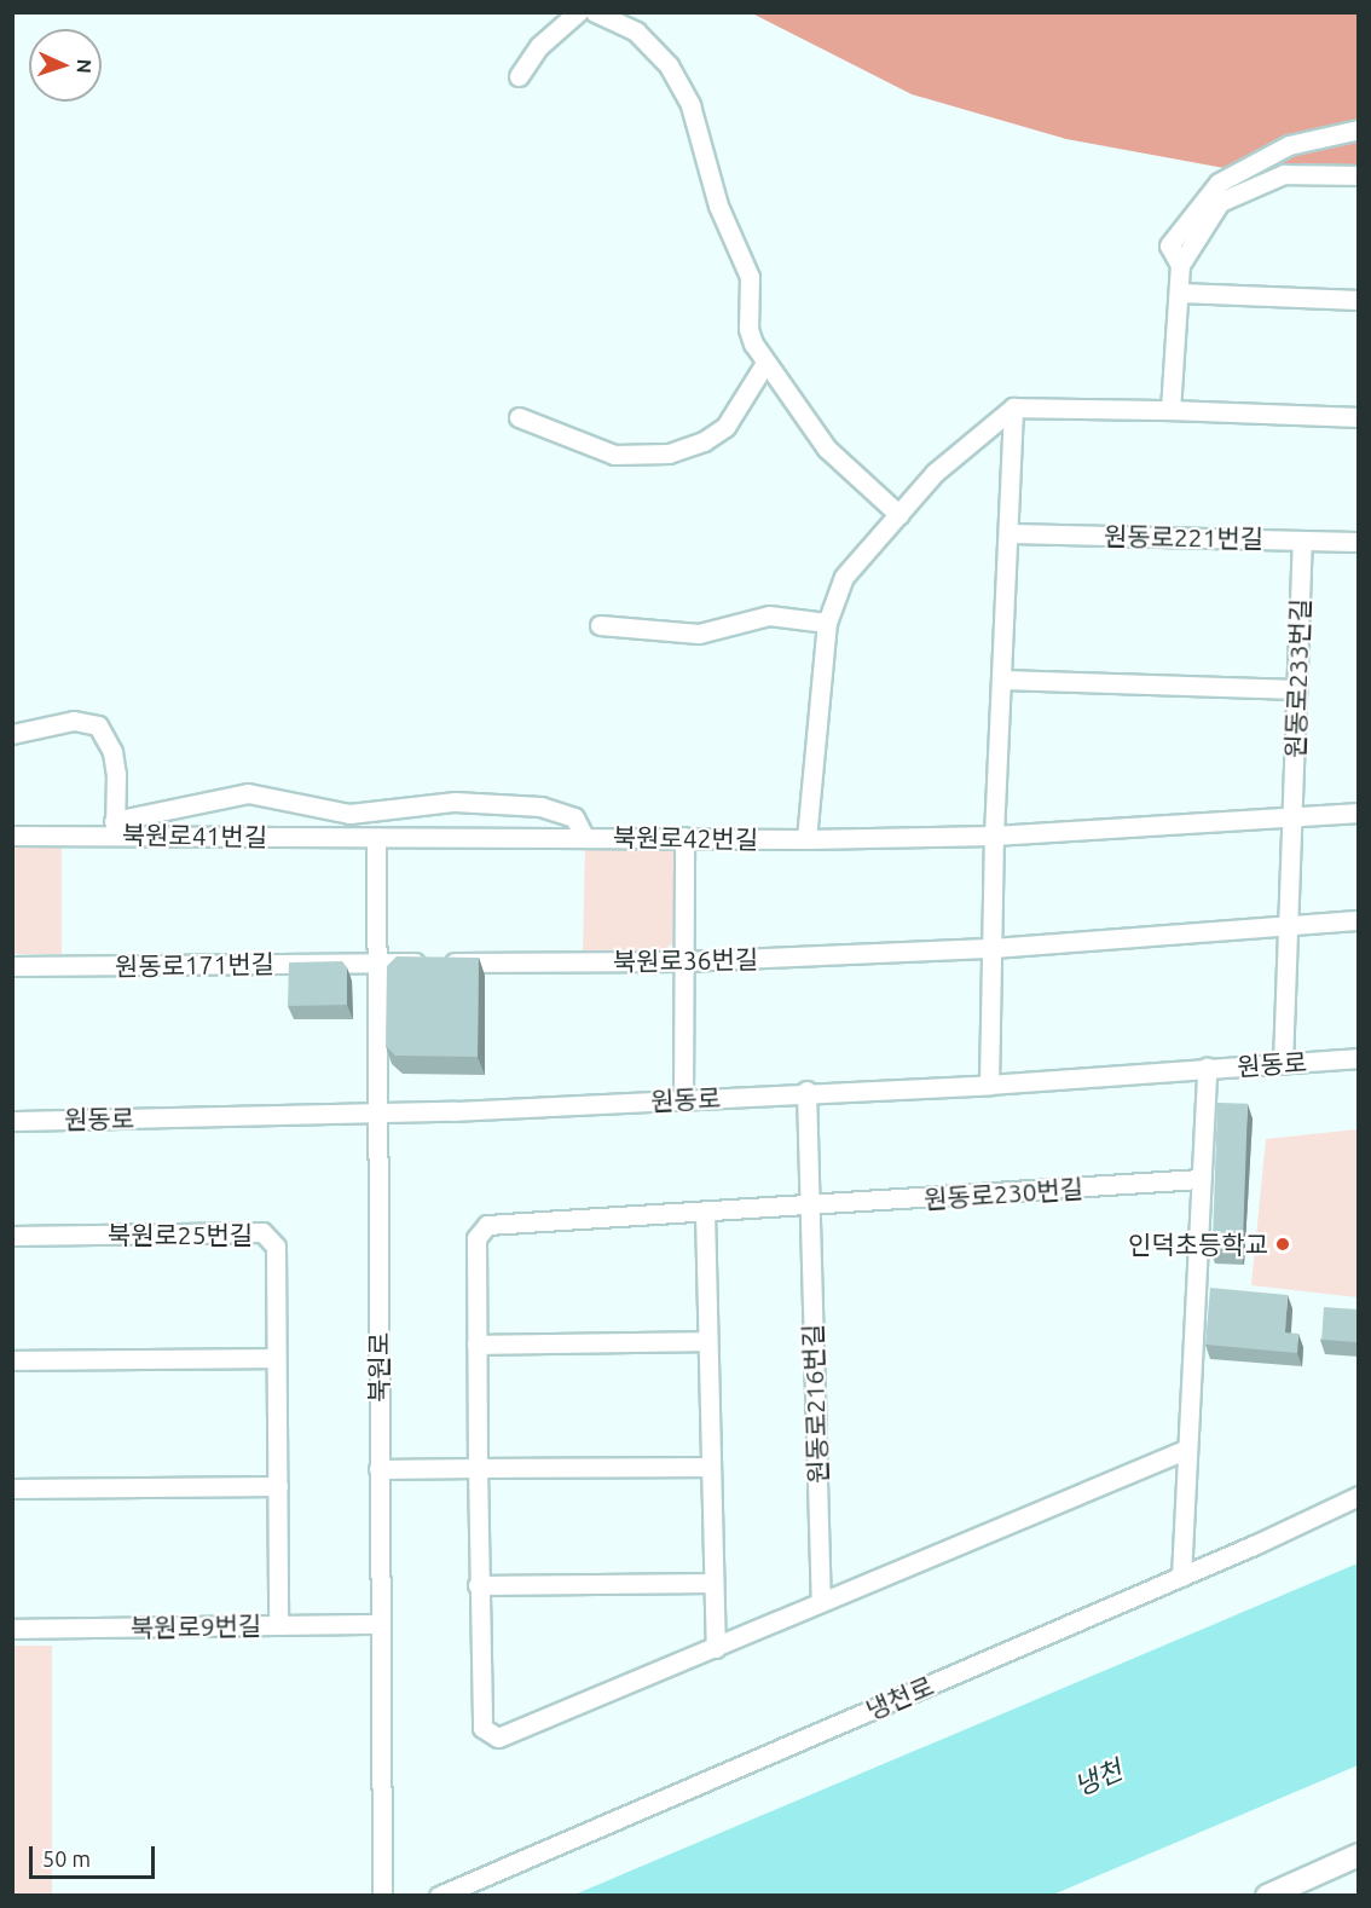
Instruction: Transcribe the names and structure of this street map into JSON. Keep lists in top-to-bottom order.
{
  "streets": {
    "street": [
      "원동로221번길",
      "원동로233번길",
      "북원로41번길",
      "북원로42번길",
      "북원로36번길",
      "원동로171번길",
      "원동로",
      "원동로230번길",
      "북원로25번길",
      "북원로",
      "원동로216번길",
      "북원로9번길",
      "냉천로"
    ]
  },
  "crossings": [
    ["원동로221번길", "원동로233번길"],
    ["원동로233번길", "원동로"],
    ["북원로41번길", "북원로42번길"],
    ["북원로41번길", "북원로"],
    ["북원로42번길", "북원로"],
    ["북원로36번길", "원동로171번길"],
    ["북원로36번길", "북원로"],
    ["원동로171번길", "북원로"],
    ["원동로", "북원로"],
    ["원동로", "원동로216번길"],
    ["원동로230번길", "원동로216번길"],
    ["북원로25번길", "북원로9번길"],
    ["북원로", "북원로9번길"]
  ],
  "water": ["냉천"],
  "places": ["인덕초등학교"],
  "scale_bar": "50 m",
  "north": "right"
}
